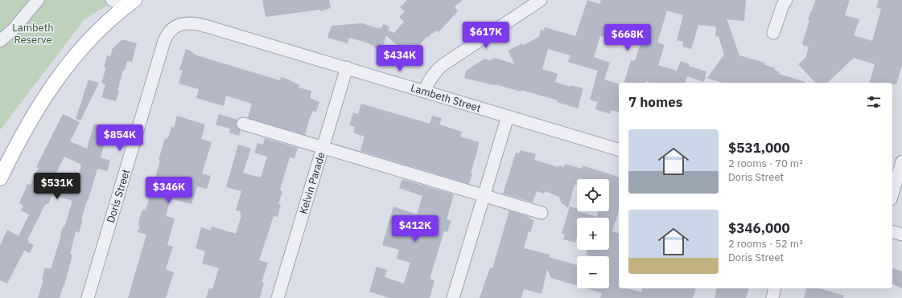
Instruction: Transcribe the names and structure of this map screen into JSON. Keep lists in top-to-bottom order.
{
  "streets": {
    "street": ["Lambeth Street", "Kelvin Parade", "Doris Street"]
  },
  "crossings": [
    ["Lambeth Street", "Kelvin Parade"],
    ["Lambeth Street", "Doris Street"]
  ],
  "parks": ["Lambeth Reserve"],
  "page": {
    "price": [
      "$617K",
      "$668K",
      "$434K",
      "$854K",
      "$531K",
      "$346K",
      "$412K"
    ],
    "heading": "7 homes",
    "list": [
      {
        "name": "$531,000",
        "note": "2 rooms · 70 m² · Doris Street"
      },
      {
        "name": "$346,000",
        "note": "2 rooms · 52 m² · Doris Street"
      }
    ],
    "map_buttons": ["+", "−"]
  }
}
